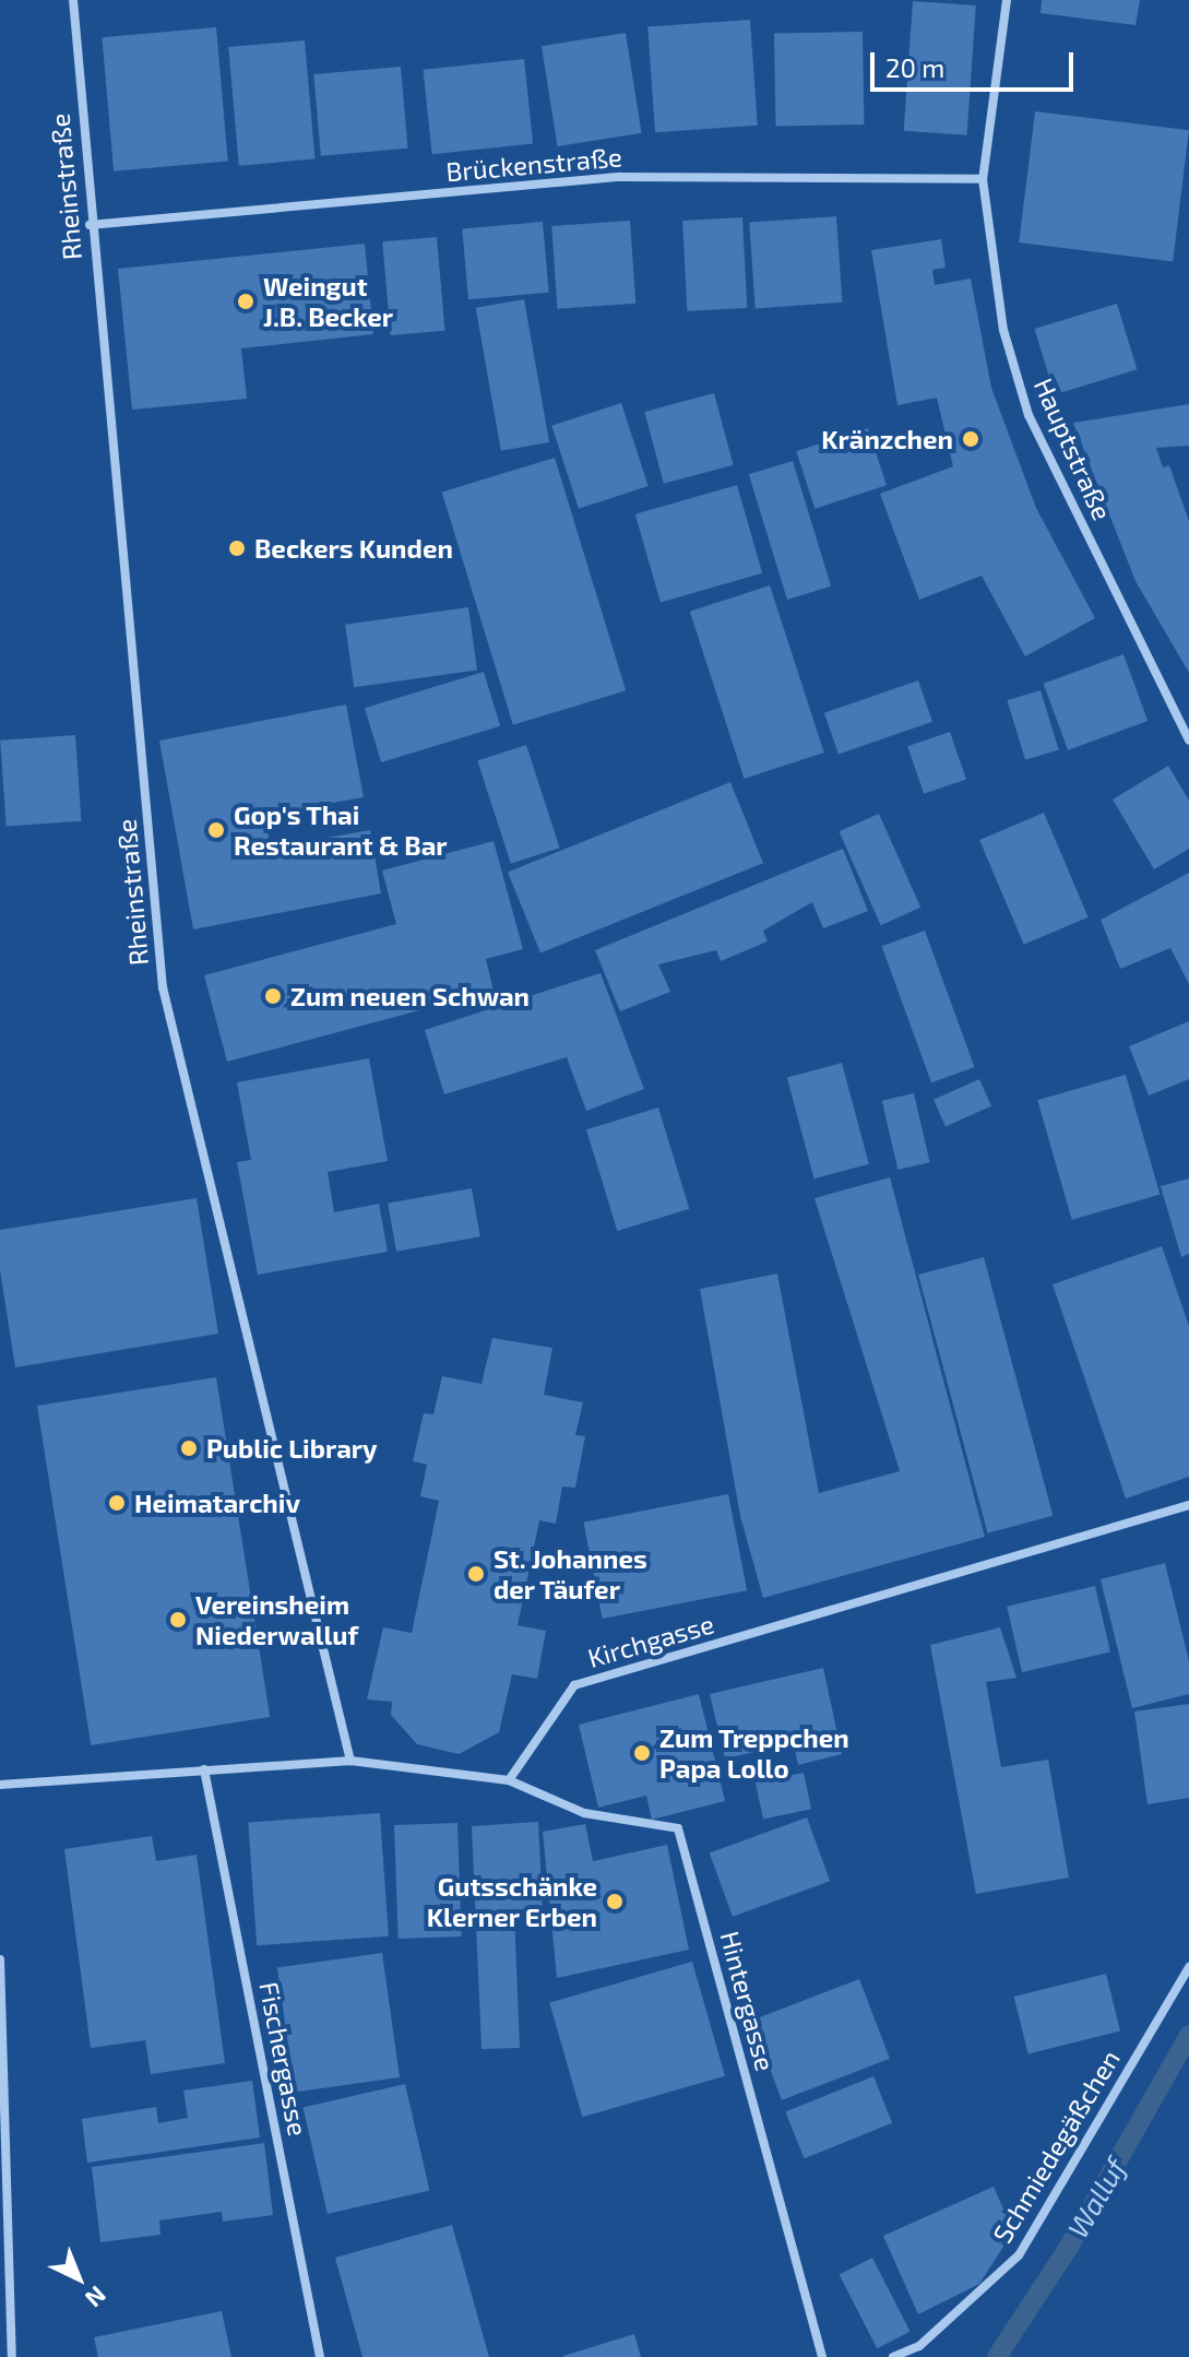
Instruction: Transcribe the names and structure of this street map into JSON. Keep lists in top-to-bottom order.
{
  "streets": {
    "street": [
      "Brückenstraße",
      "Rheinstraße",
      "Hauptstraße",
      "Kirchgasse",
      "Hintergasse",
      "Fischergasse",
      "Schmiedegäßchen"
    ]
  },
  "crossings": [
    ["Brückenstraße", "Rheinstraße"],
    ["Brückenstraße", "Hauptstraße"],
    ["Kirchgasse", "Hintergasse"]
  ],
  "water": ["Walluf"],
  "places": [
    "Weingut J.B. Becker",
    "Kränzchen",
    "Beckers Kunden",
    "Gop's Thai Restaurant & Bar",
    "Zum neuen Schwan",
    "Public Library",
    "Heimatarchiv",
    "St. Johannes der Täufer",
    "Vereinsheim Niederwalluf",
    "Zum Treppchen Papa Lollo",
    "Gutsschänke Klerner Erben"
  ],
  "scale_bar": "20 m",
  "north": "bottom right"
}
